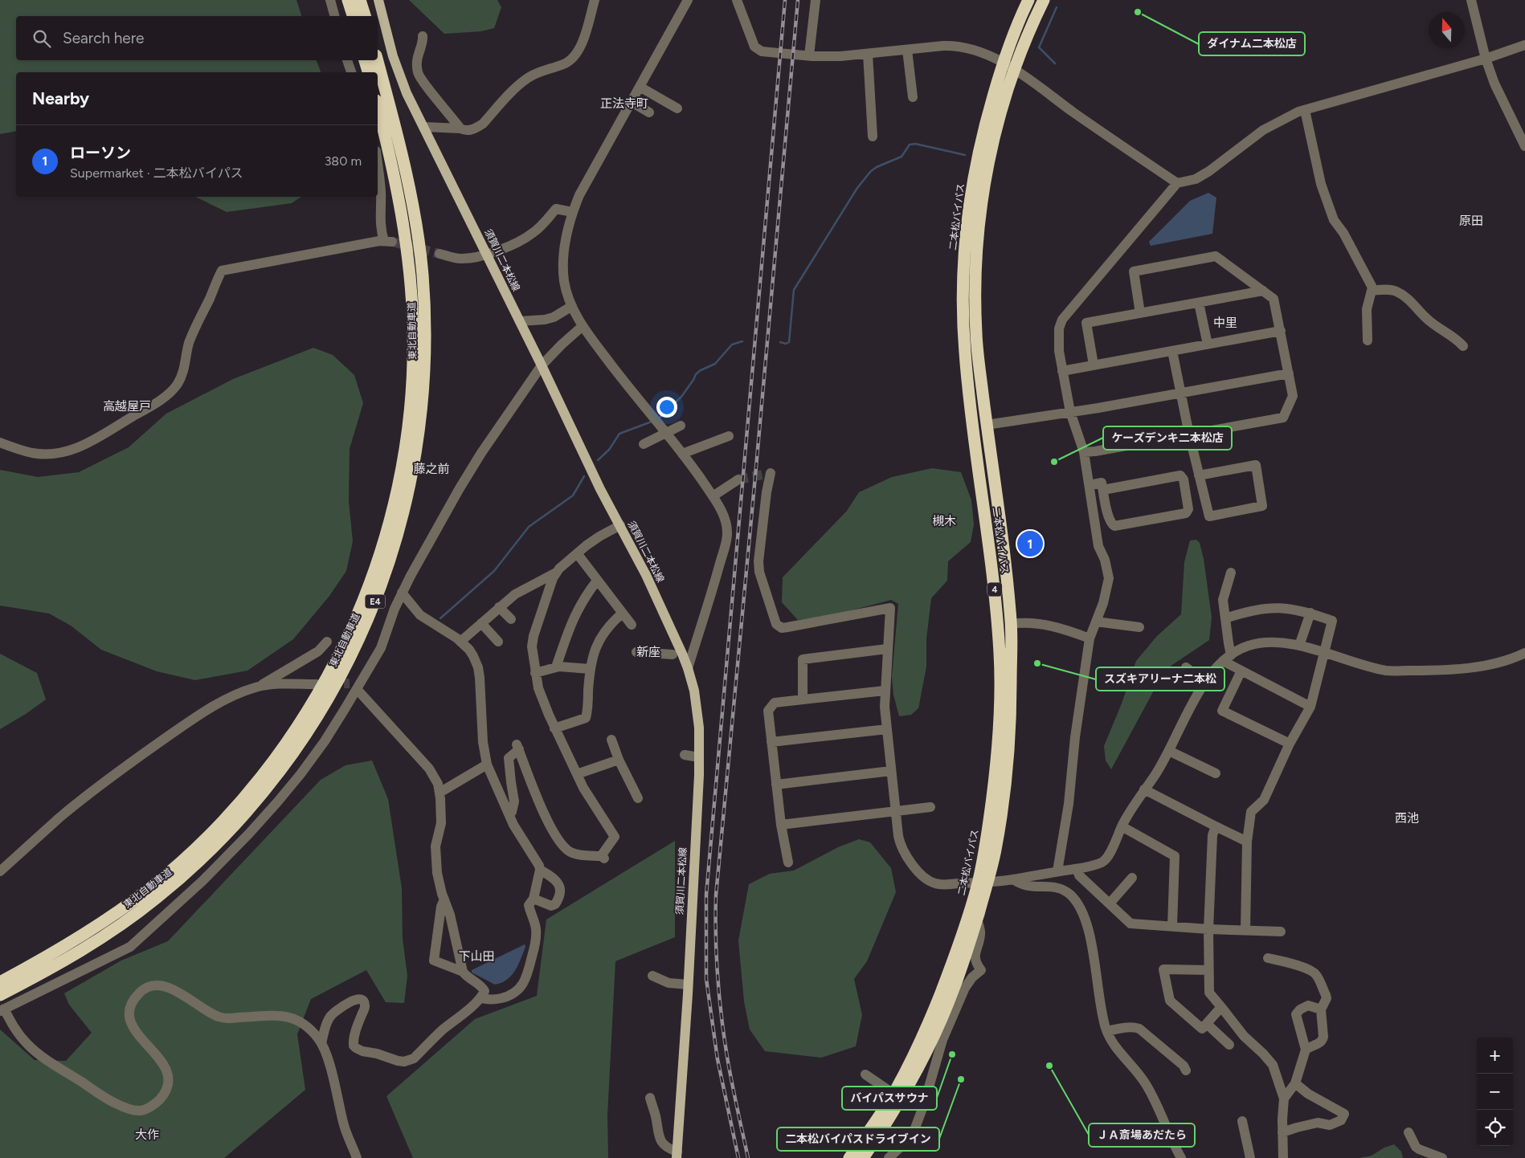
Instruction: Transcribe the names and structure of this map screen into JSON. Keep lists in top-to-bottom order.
{
  "streets": {
    "highway": [
      "二本松バイパス",
      "東北自動車道",
      "4",
      "E4"
    ],
    "main road": ["須賀川二本松線"]
  },
  "districts": [
    "正法寺町",
    "原田",
    "中里",
    "高越屋戸",
    "藤之前",
    "槻木",
    "新座",
    "西池",
    "下山田",
    "大作"
  ],
  "places": [
    "ダイナム二本松店",
    "ケーズデンキ二本松店",
    "スズキアリーナ二本松",
    "バイパスサウナ",
    "ＪＡ斎場あだたら",
    "二本松バイパスドライブイン"
  ],
  "north": "top",
  "page": {
    "search": "Search here",
    "heading": "Nearby",
    "list": [
      {
        "mark": "1",
        "name": "ローソン",
        "note": "Supermarket · 二本松バイパス",
        "value": "380 m"
      }
    ],
    "pins": "1",
    "map_buttons": ["+", "−"]
  }
}
